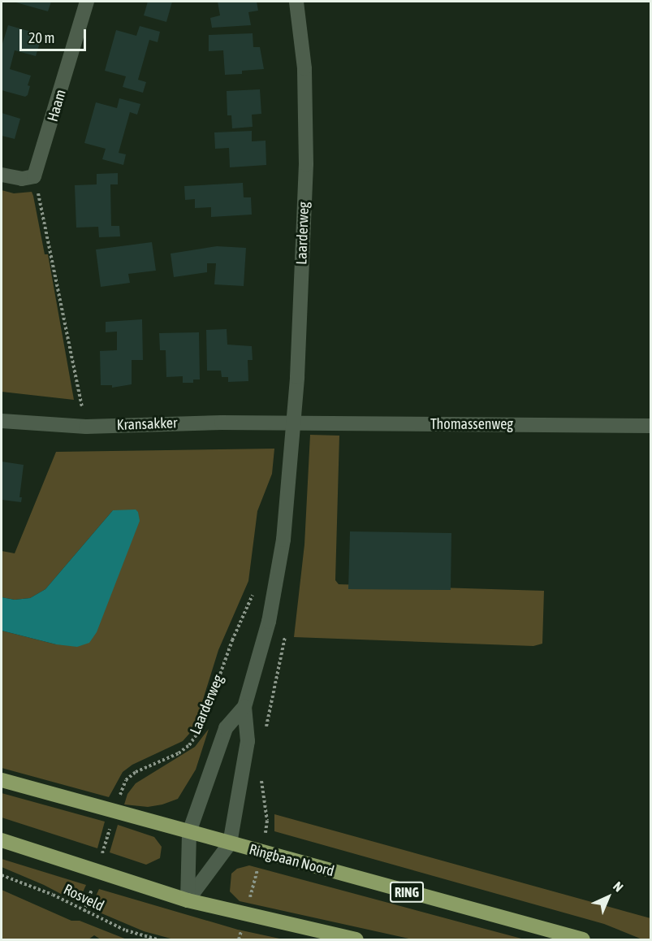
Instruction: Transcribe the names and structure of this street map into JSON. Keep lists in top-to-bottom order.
{
  "streets": {
    "main road": ["Ringbaan Noord", "RING"],
    "street": [
      "Haam",
      "Laarderweg",
      "Kransakker",
      "Thomassenweg"
    ],
    "path": ["Rosveld"]
  },
  "crossings": [
    ["Laarderweg", "Kransakker"],
    ["Laarderweg", "Thomassenweg"],
    ["Laarderweg", "Ringbaan Noord"],
    ["Laarderweg", "Rosveld"],
    ["Kransakker", "Thomassenweg"]
  ],
  "scale_bar": "20 m",
  "north": "top right"
}
